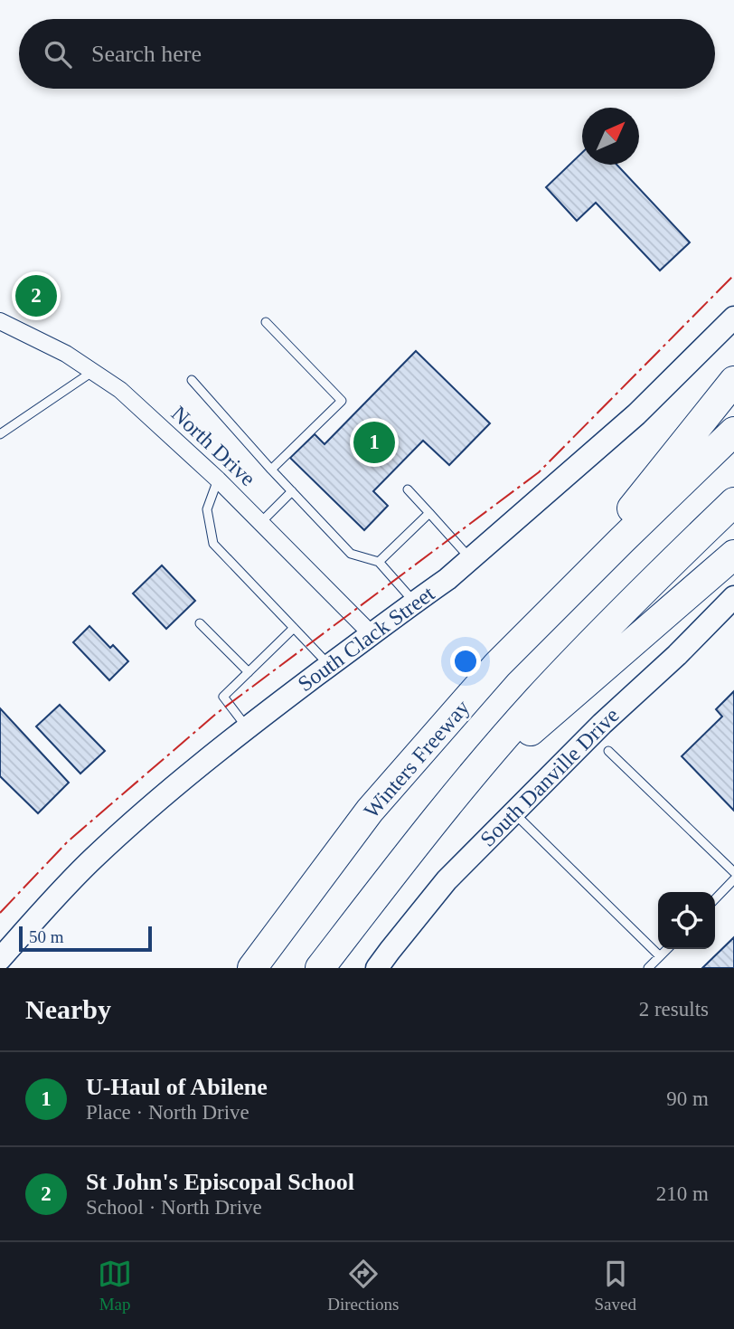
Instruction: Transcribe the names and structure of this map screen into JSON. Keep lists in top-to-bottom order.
{
  "streets": {
    "highway": ["Winters Freeway"],
    "main road": ["South Clack Street", "South Danville Drive"],
    "street": ["North Drive"]
  },
  "crossings": [
    ["North Drive", "South Clack Street"]
  ],
  "scale_bar": "50 m",
  "north": "top right",
  "page": {
    "search": "Search here",
    "pins": ["2", "1"],
    "scale": "50 m",
    "heading": ["Nearby", "2 results"],
    "list": [
      {
        "mark": "1",
        "name": "U-Haul of Abilene",
        "note": "Place · North Drive",
        "value": "90 m"
      },
      {
        "mark": "2",
        "name": "St John's Episcopal School",
        "note": "School · North Drive",
        "value": "210 m"
      }
    ],
    "nav": ["Map", "Directions", "Saved"]
  }
}
